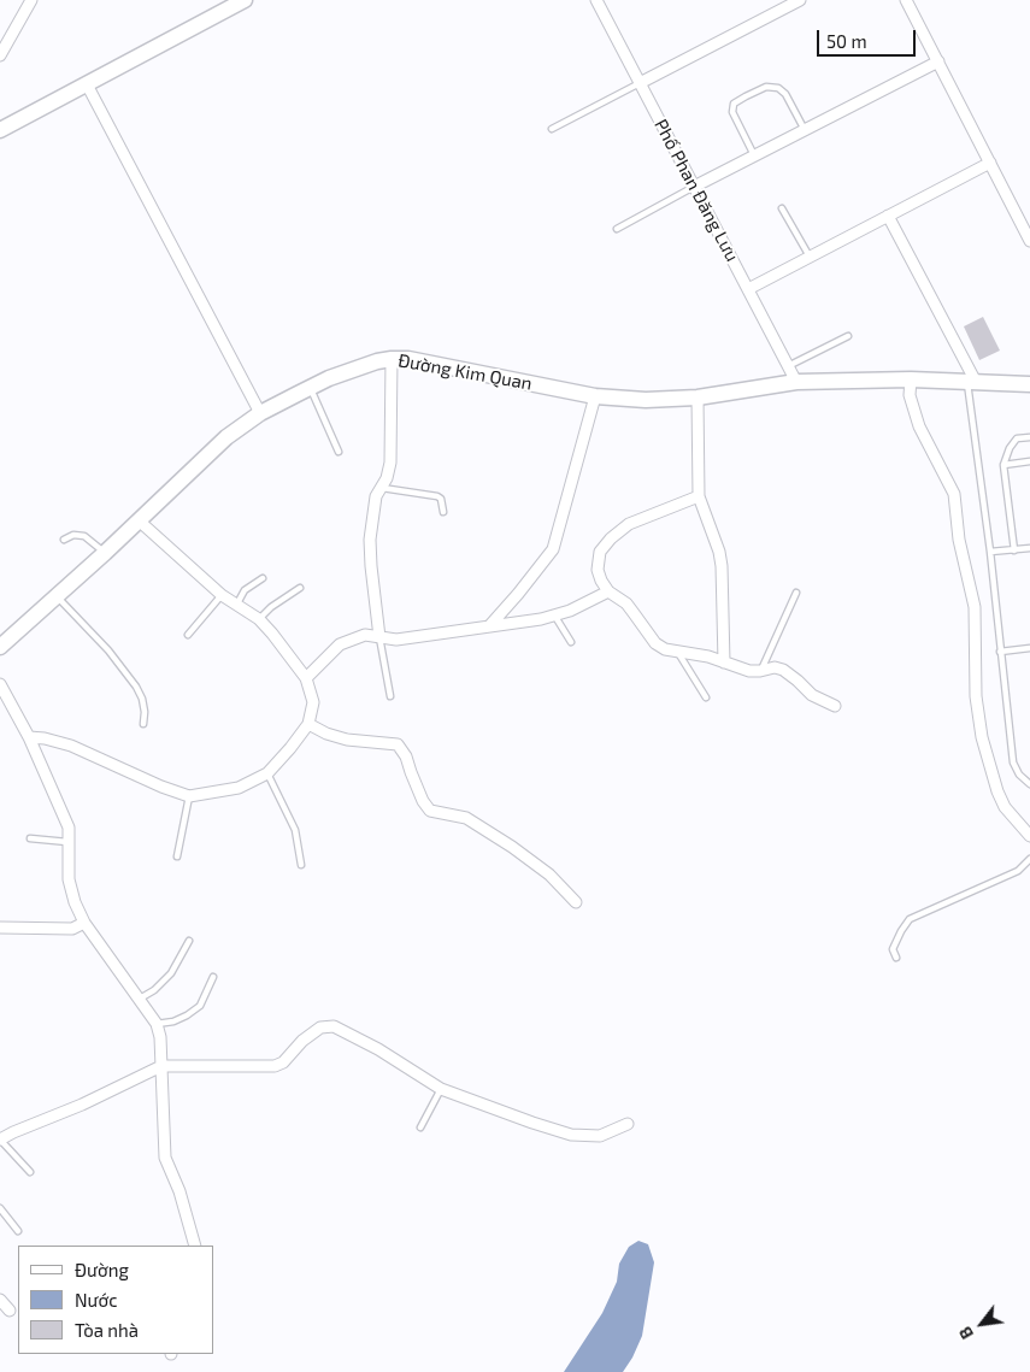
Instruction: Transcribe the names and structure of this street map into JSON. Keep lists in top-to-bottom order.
{
  "streets": {
    "main road": ["Đường Kim Quan"],
    "street": ["Phố Phan Đăng Lưu"]
  },
  "crossings": [
    ["Phố Phan Đăng Lưu", "Đường Kim Quan"]
  ],
  "legend": ["Đường", "Nước", "Tòa nhà"],
  "scale_bar": "50 m",
  "north": "bottom left"
}
